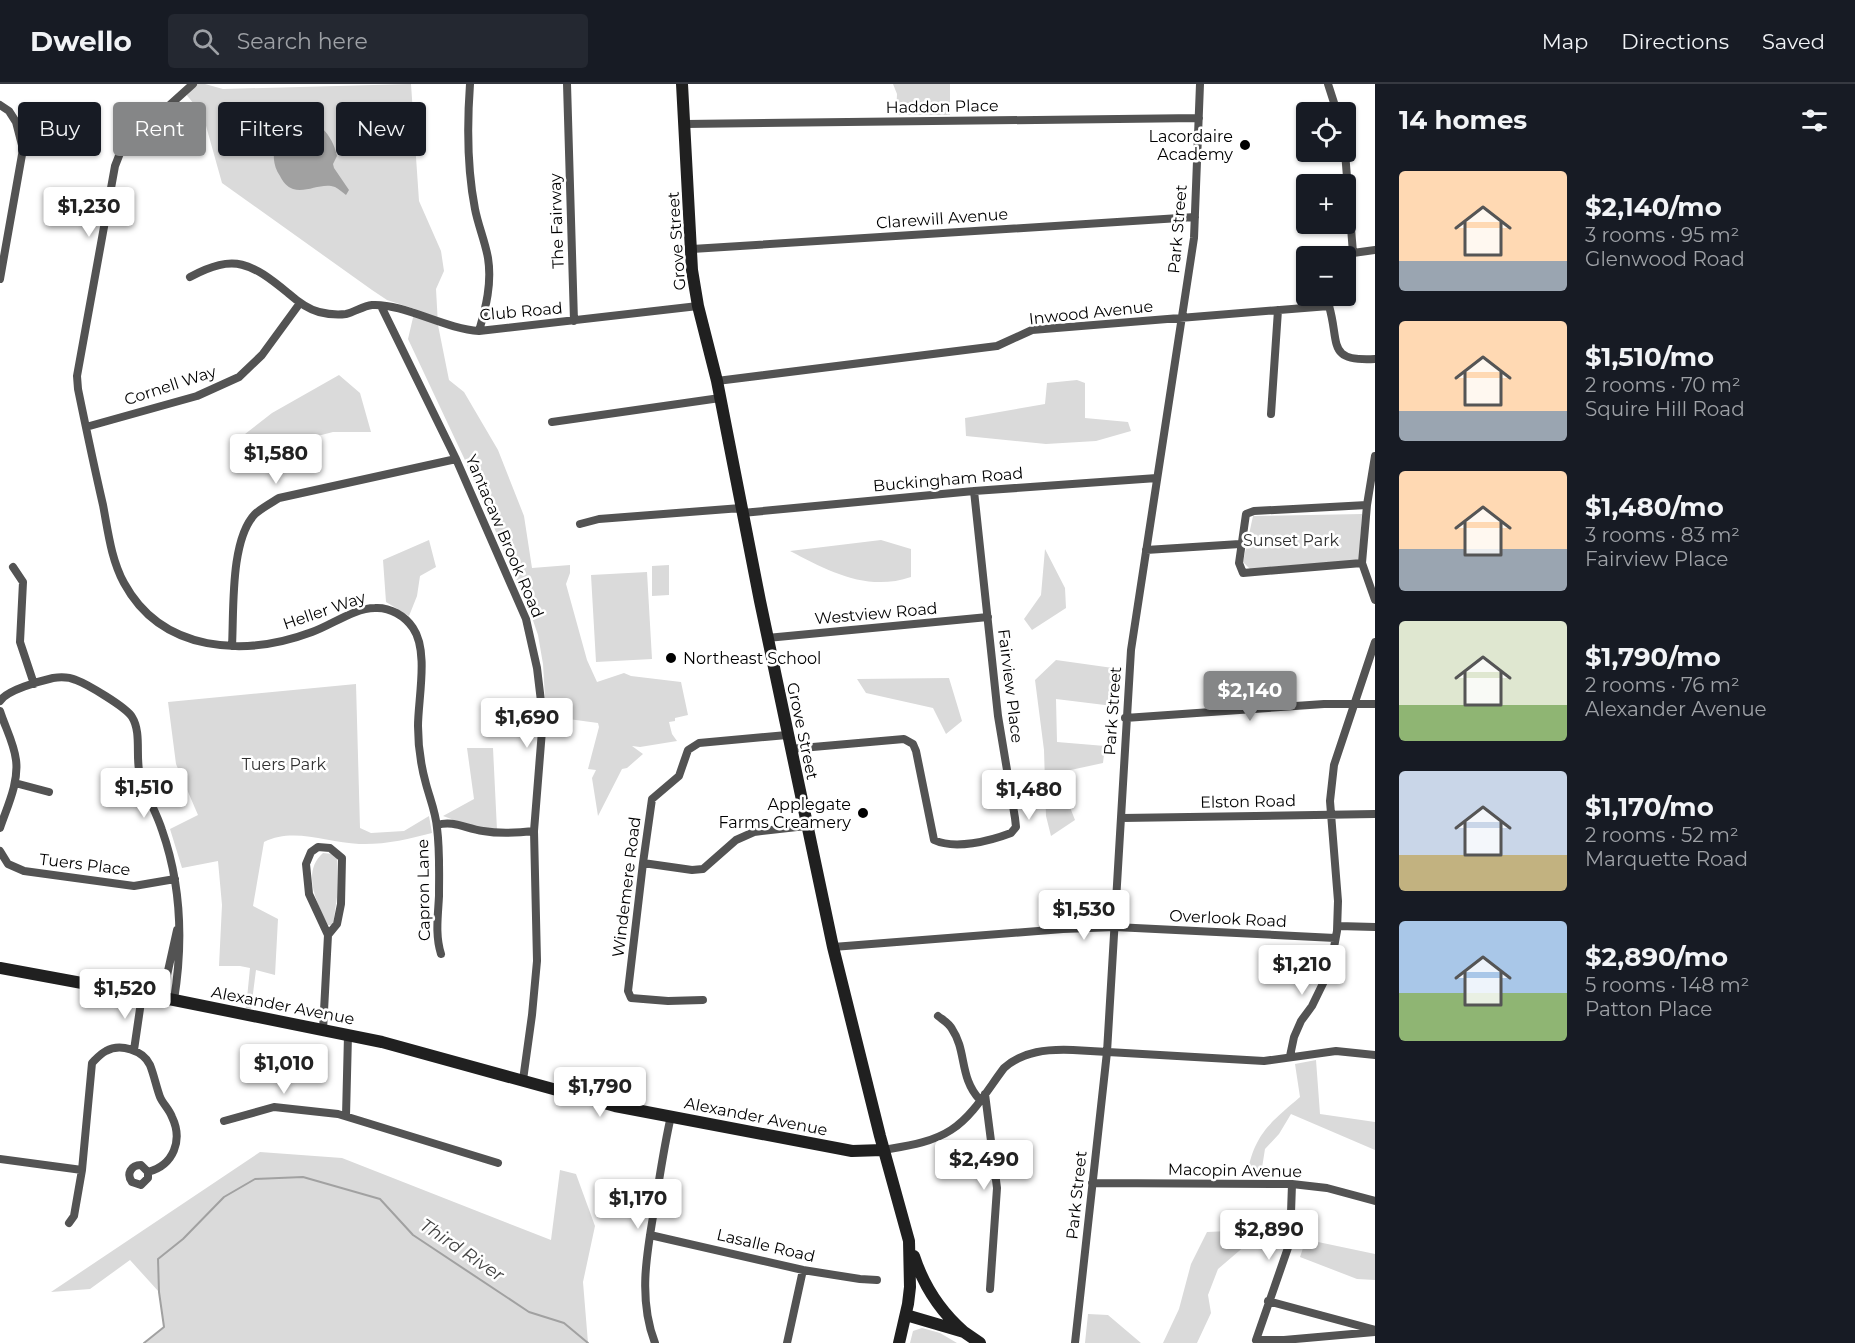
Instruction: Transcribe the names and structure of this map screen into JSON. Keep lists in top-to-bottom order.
{
  "streets": {
    "main road": ["Grove Street", "Alexander Avenue"],
    "street": [
      "Haddon Place",
      "Clarewill Avenue",
      "The Fairway",
      "Park Street",
      "Club Road",
      "Inwood Avenue",
      "Cornell Way",
      "Buckingham Road",
      "Yantacaw Brook Road",
      "Heller Way",
      "Westview Road",
      "Fairview Place",
      "Elston Road",
      "Tuers Place",
      "Windemere Road",
      "Capron Lane",
      "Overlook Road",
      "Macopin Avenue",
      "Lasalle Road"
    ]
  },
  "crossings": [
    ["Haddon Place", "Park Street"],
    ["Haddon Place", "Grove Street"],
    ["Clarewill Avenue", "Park Street"],
    ["Clarewill Avenue", "Grove Street"],
    ["The Fairway", "Club Road"],
    ["Park Street", "Inwood Avenue"],
    ["Park Street", "Buckingham Road"],
    ["Park Street", "Elston Road"],
    ["Park Street", "Overlook Road"],
    ["Park Street", "Alexander Avenue"],
    ["Park Street", "Macopin Avenue"],
    ["Grove Street", "Club Road"],
    ["Grove Street", "Inwood Avenue"],
    ["Grove Street", "Buckingham Road"],
    ["Grove Street", "Westview Road"],
    ["Grove Street", "Fairview Place"],
    ["Grove Street", "Windemere Road"],
    ["Grove Street", "Overlook Road"],
    ["Grove Street", "Alexander Avenue"],
    ["Club Road", "Cornell Way"],
    ["Club Road", "Yantacaw Brook Road"],
    ["Cornell Way", "Heller Way"],
    ["Buckingham Road", "Fairview Place"],
    ["Yantacaw Brook Road", "Alexander Avenue"],
    ["Heller Way", "Capron Lane"],
    ["Westview Road", "Fairview Place"]
  ],
  "water": ["Third River"],
  "parks": ["Sunset Park", "Tuers Park"],
  "places": ["Lacordaire Academy", "Northeast School", "Applegate Farms Creamery"],
  "page": {
    "header": "Dwello",
    "search": "Search here",
    "nav": ["Map", "Directions", "Saved"],
    "heading": "14 homes",
    "map_buttons": ["+", "−"],
    "chip": [
      "Buy",
      "Rent",
      "Filters",
      "New"
    ],
    "list": [
      {
        "name": "$2,140/mo",
        "note": "3 rooms · 95 m² · Glenwood Road"
      },
      {
        "name": "$1,510/mo",
        "note": "2 rooms · 70 m² · Squire Hill Road"
      },
      {
        "name": "$1,480/mo",
        "note": "3 rooms · 83 m² · Fairview Place"
      },
      {
        "name": "$1,790/mo",
        "note": "2 rooms · 76 m² · Alexander Avenue"
      },
      {
        "name": "$1,170/mo",
        "note": "2 rooms · 52 m² · Marquette Road"
      },
      {
        "name": "$2,890/mo",
        "note": "5 rooms · 148 m² · Patton Place"
      }
    ],
    "price": [
      "$1,230",
      "$1,580",
      "$2,140",
      "$1,690",
      "$1,510",
      "$1,480",
      "$1,530",
      "$1,210",
      "$1,520",
      "$1,010",
      "$1,790",
      "$2,490",
      "$1,170",
      "$2,890"
    ]
  }
}
